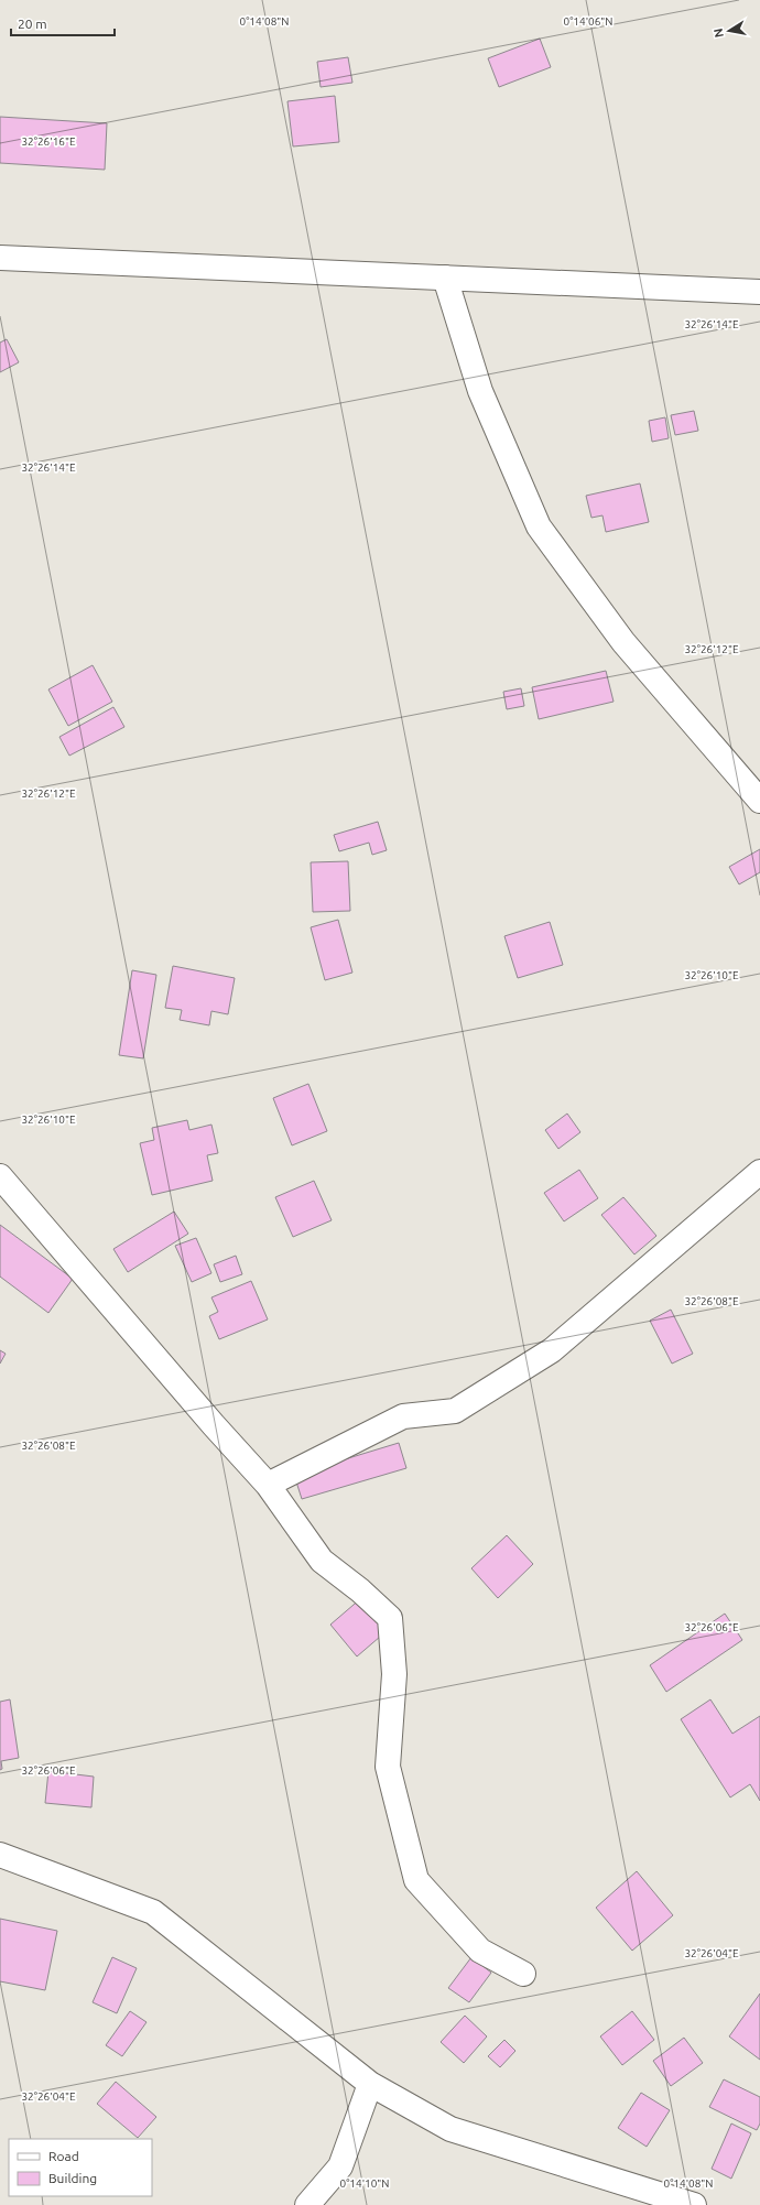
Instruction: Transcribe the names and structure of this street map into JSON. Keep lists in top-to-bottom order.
{
  "legend": ["Road", "Building"],
  "scale_bar": "20 m",
  "north": "left",
  "coordinates": [
    "0°14'08\"N",
    "0°14'06\"N",
    "32°26'16\"E",
    "32°26'14\"E",
    "32°26'12\"E",
    "32°26'10\"E",
    "32°26'08\"E",
    "32°26'06\"E",
    "32°26'04\"E",
    "0°14'10\"N"
  ]
}
